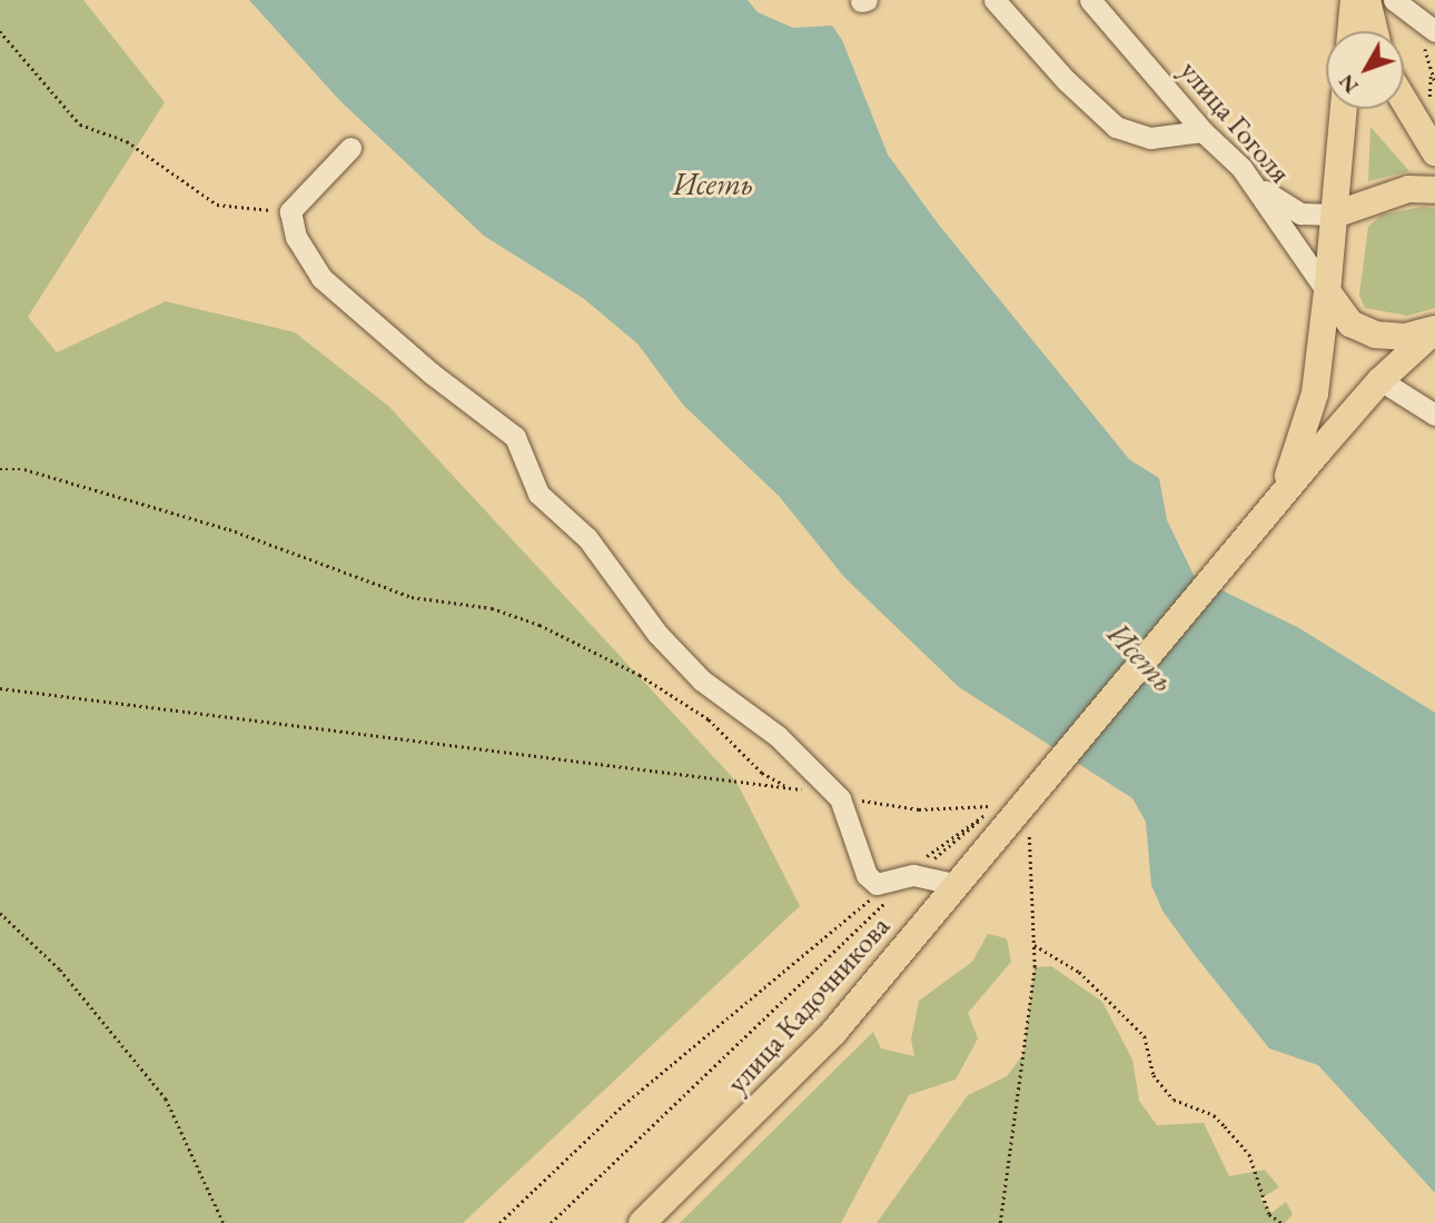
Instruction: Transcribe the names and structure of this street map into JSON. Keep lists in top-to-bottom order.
{
  "streets": {
    "main road": ["улица Кадочникова"],
    "street": ["улица Гоголя"]
  },
  "water": ["Исеть"],
  "north": "bottom left"
}
